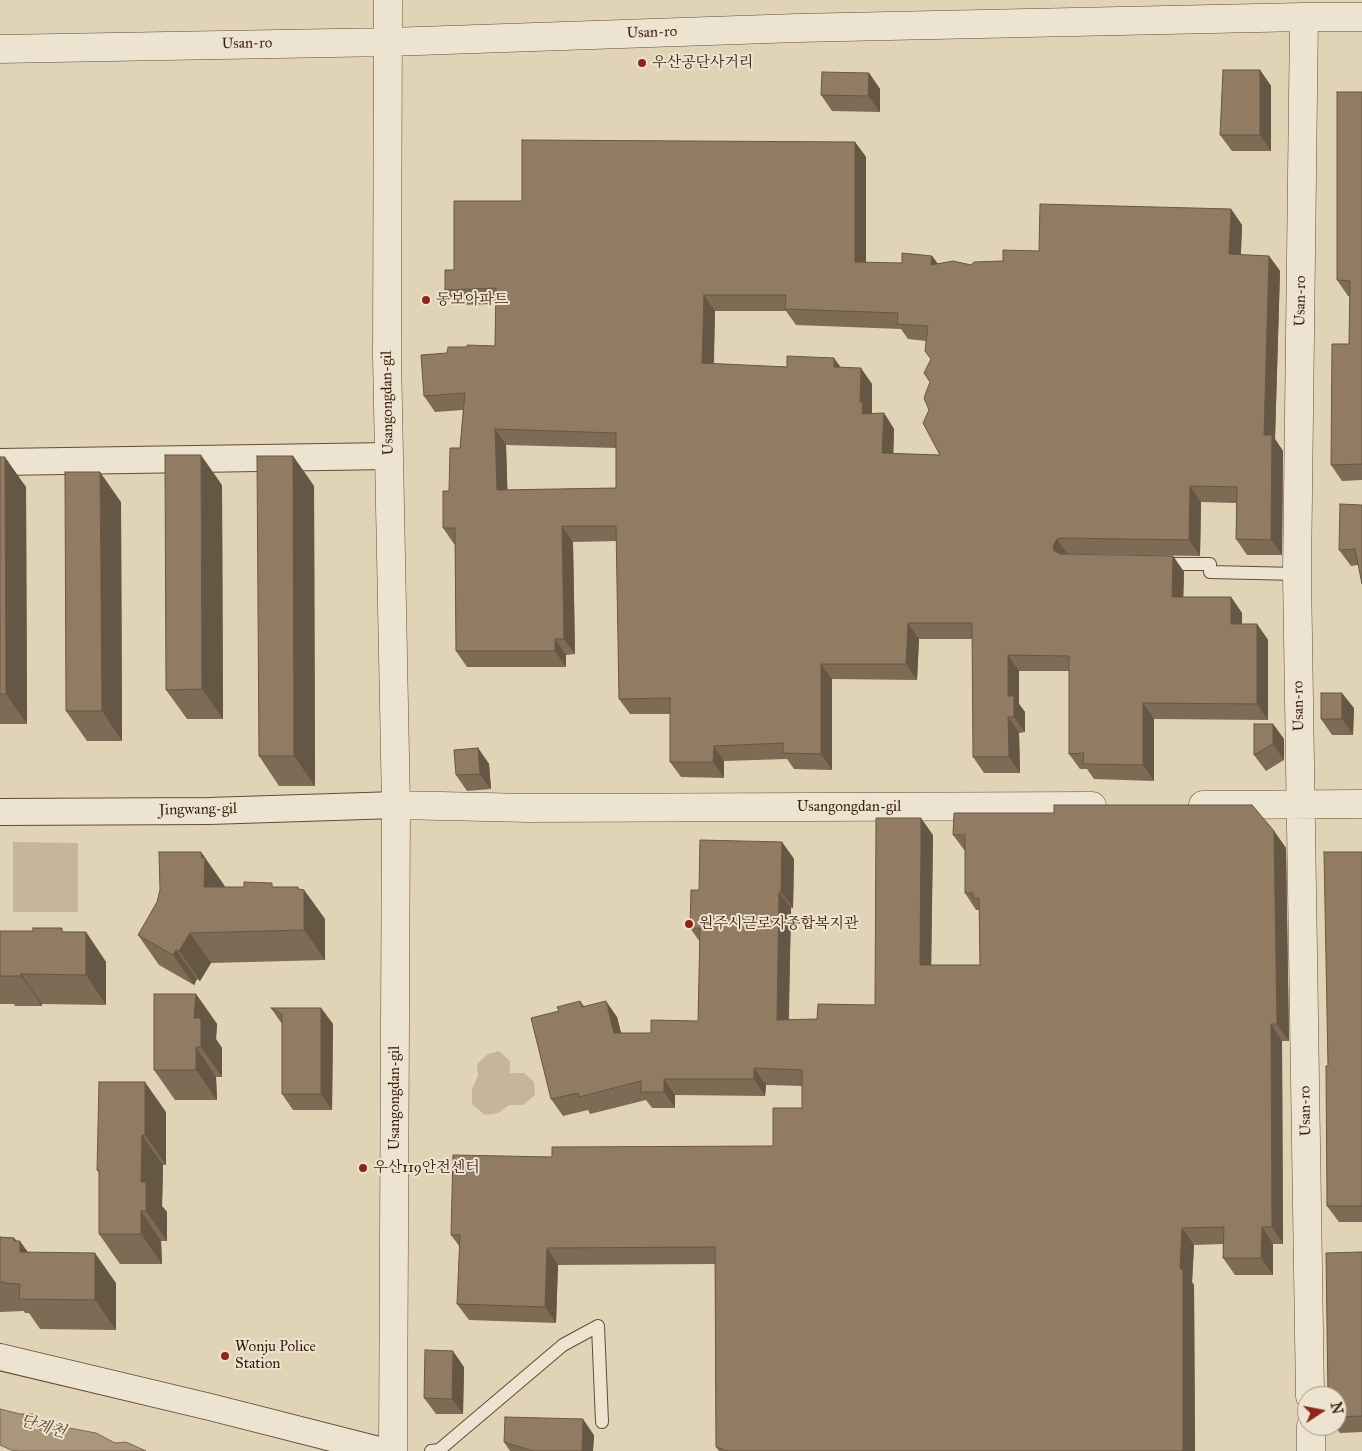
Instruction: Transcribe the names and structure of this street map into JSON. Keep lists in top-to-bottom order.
{
  "streets": {
    "street": ["Usan-ro", "Usangongdan-gil", "Jingwang-gil"]
  },
  "crossings": [
    ["Usan-ro", "Usangongdan-gil"],
    ["Usangongdan-gil", "Jingwang-gil"]
  ],
  "water": ["단계천"],
  "places": [
    "우산공단사거리",
    "동보아파트",
    "원주시근로자종합복지관",
    "우산119안전센터",
    "Wonju Police Station"
  ],
  "north": "right"
}
